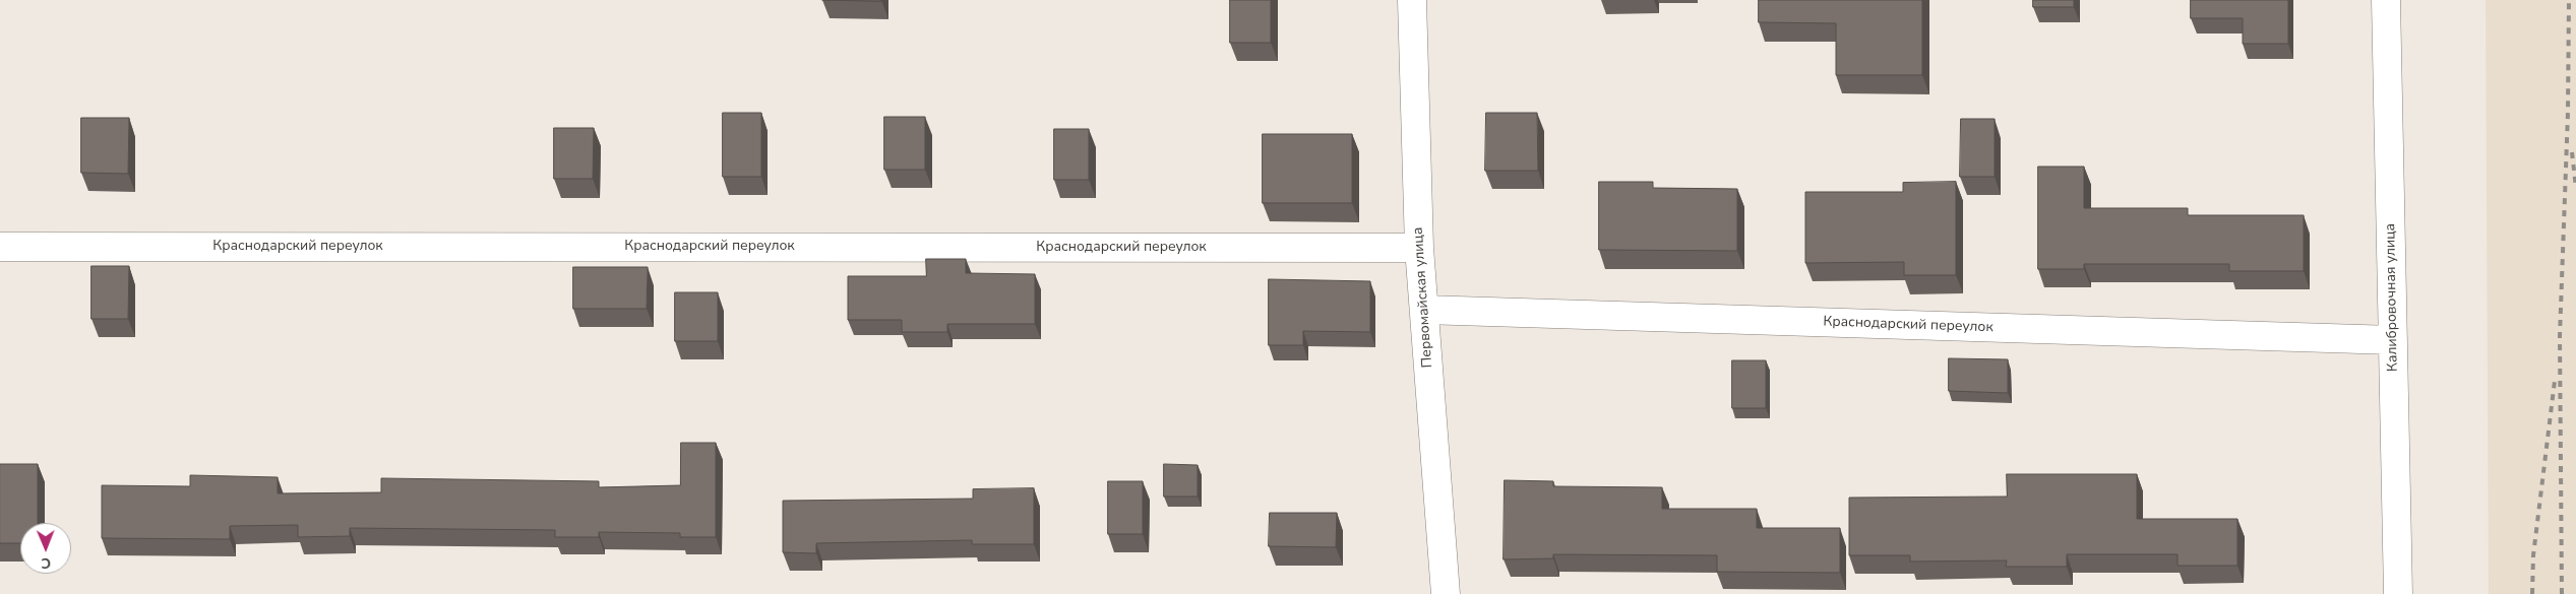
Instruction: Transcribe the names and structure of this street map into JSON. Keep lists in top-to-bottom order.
{
  "streets": {
    "street": ["Краснодарский переулок", "Первомайская улица", "Калибровочная улица"]
  },
  "crossings": [
    ["Краснодарский переулок", "Первомайская улица"],
    ["Краснодарский переулок", "Калибровочная улица"]
  ],
  "north": "bottom"
}
